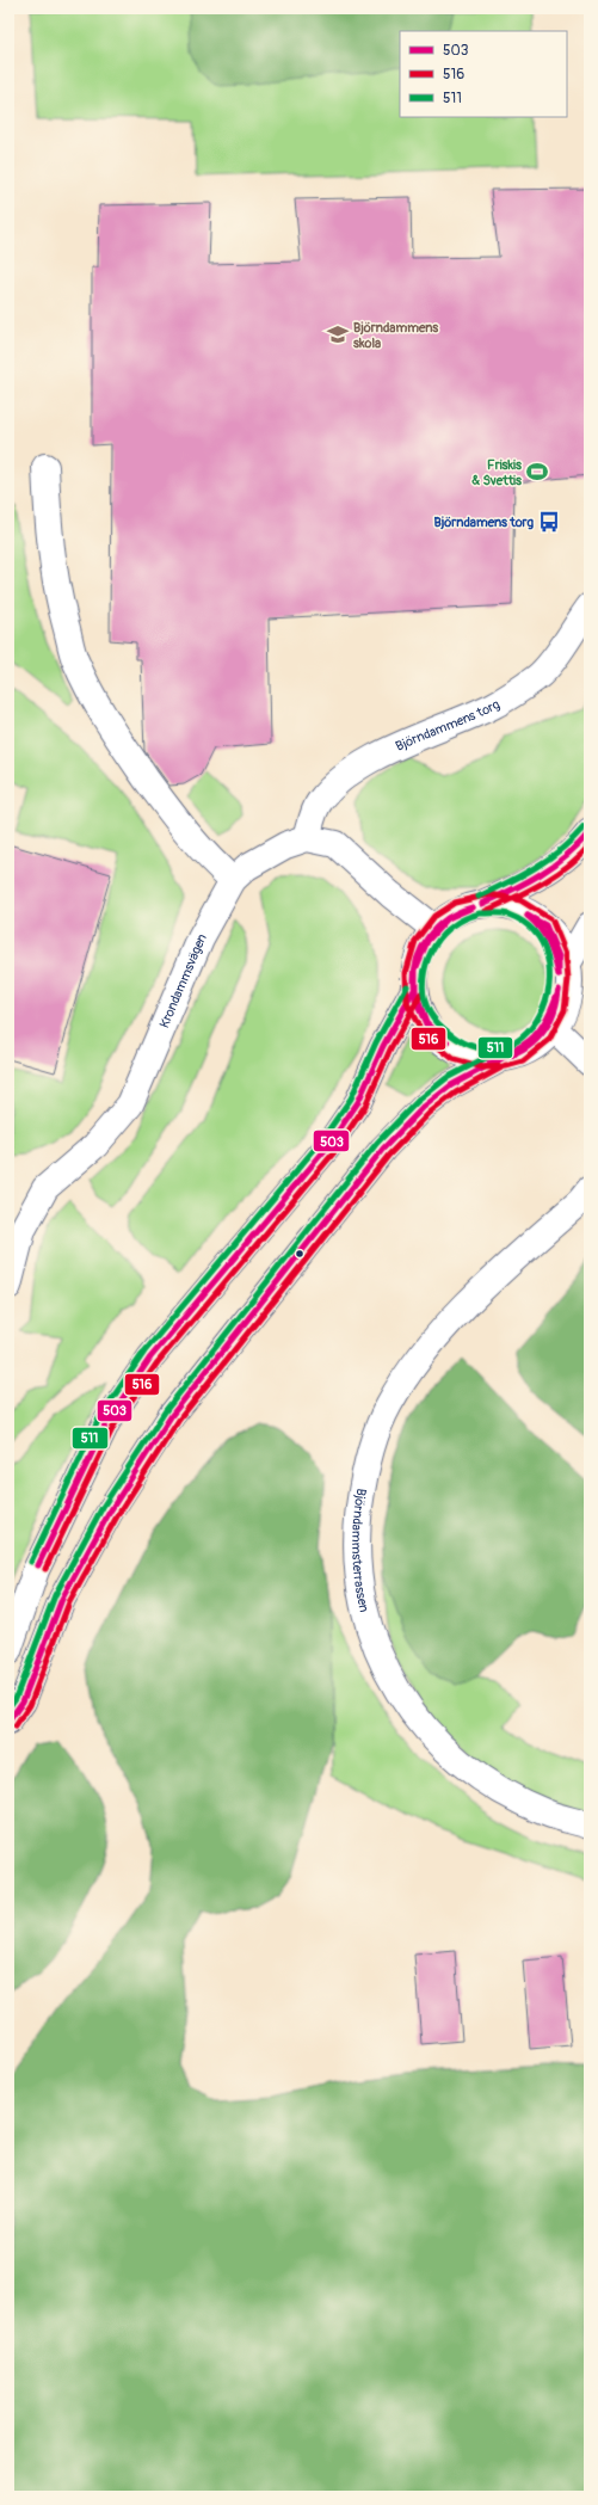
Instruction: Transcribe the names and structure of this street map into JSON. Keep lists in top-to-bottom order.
{
  "streets": {
    "street": ["Björndammens torg", "Krondammsvägen", "Björndammsterrassen"]
  },
  "crossings": [
    ["Björndammens torg", "Krondammsvägen"]
  ],
  "places": {
    "school or university": ["Björndammens skola"],
    "sports": ["Friskis & Svettis"],
    "bus stop": ["Björndamens torg"]
  },
  "lines": ["transit line 511", "transit line 503", "transit line 516"],
  "legend": ["503", "516", "511"]
}
